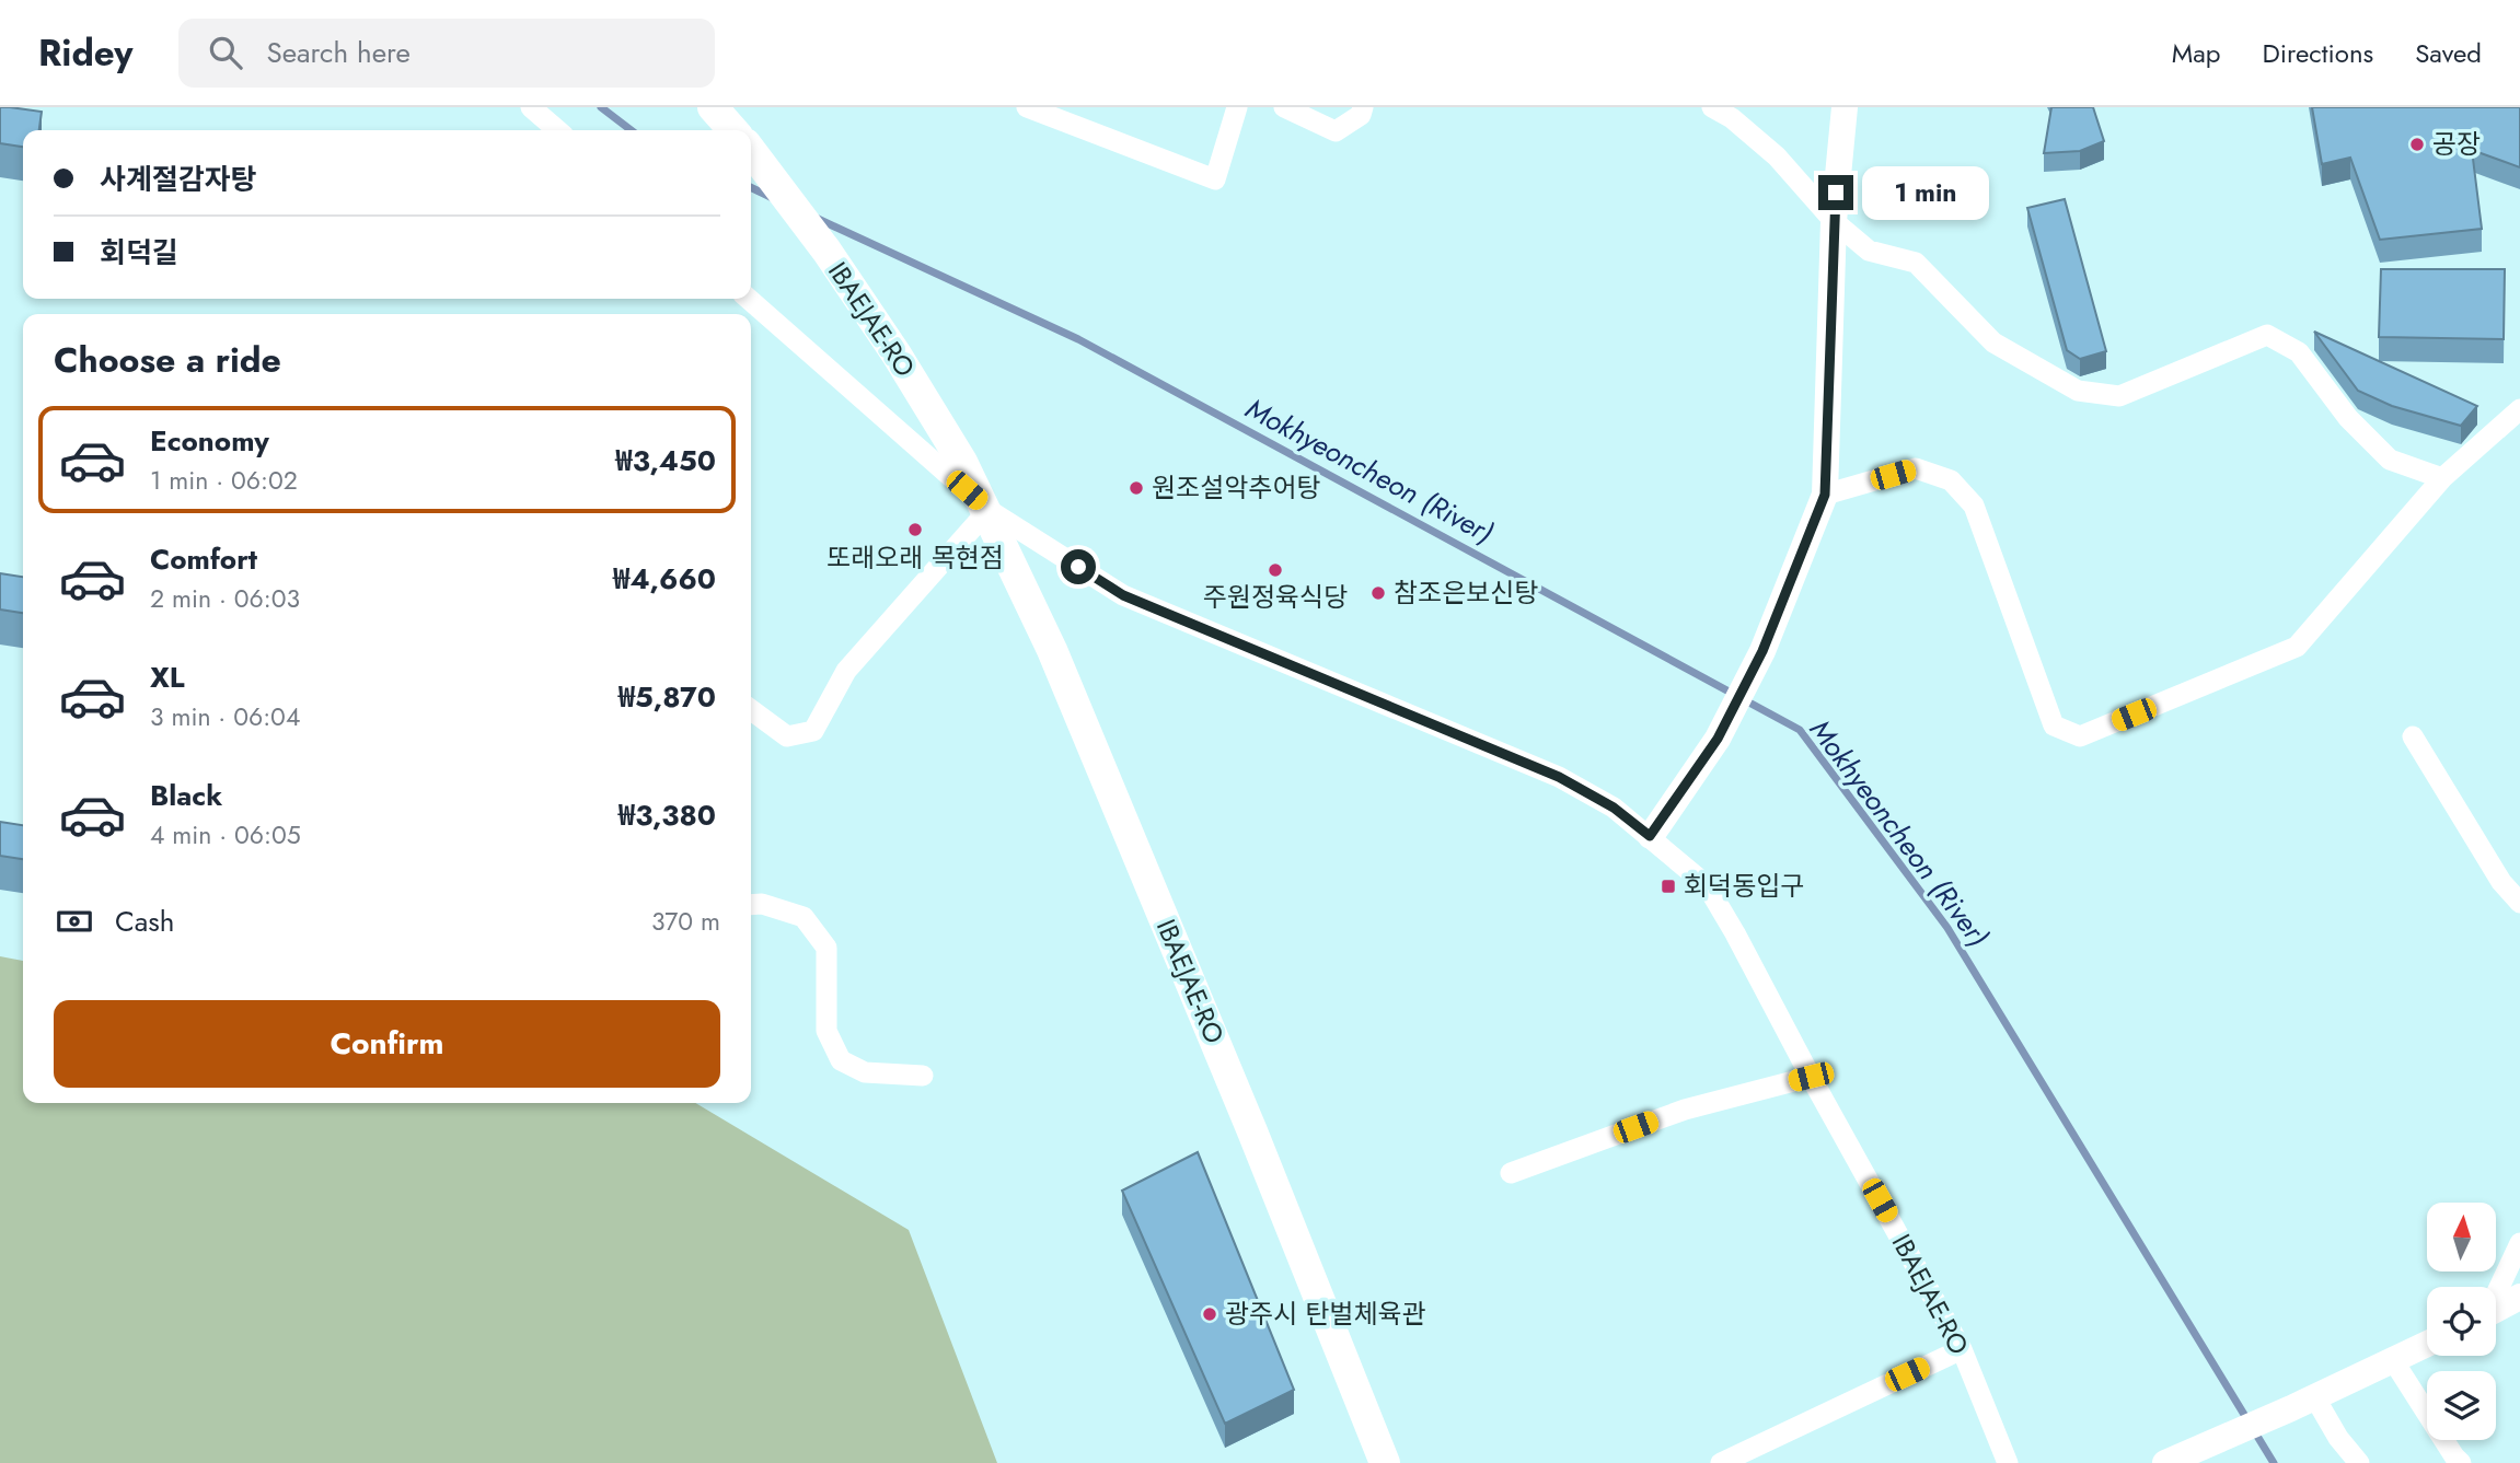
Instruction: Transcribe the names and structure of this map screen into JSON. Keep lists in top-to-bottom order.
{
  "streets": {
    "main road": ["IBAEJAE-RO"]
  },
  "water": ["Mokhyeoncheon (River)"],
  "places": {
    "other": [
      "공장",
      "원조설악추어탕",
      "또래오래 목현점",
      "주원정육식당",
      "참조은보신탕",
      "광주시 탄벌체육관"
    ],
    "transit": ["회덕동입구"]
  },
  "north": "top",
  "page": {
    "header": "Ridey",
    "search": "Search here",
    "nav": ["Map", "Directions", "Saved"],
    "banner": ["사계절감자탕", "회덕길"],
    "bubble": "1 min",
    "heading": "Choose a ride",
    "list": [
      {
        "name": "Economy",
        "note": "1 min · 06:02",
        "value": "₩3,450"
      },
      {
        "name": "Comfort",
        "note": "2 min · 06:03",
        "value": "₩4,660"
      },
      {
        "name": "XL",
        "note": "3 min · 06:04",
        "value": "₩5,870"
      },
      {
        "name": "Black",
        "note": "4 min · 06:05",
        "value": "₩3,380"
      }
    ],
    "pay": ["Cash", "370 m"],
    "buttons": "Confirm"
  }
}
